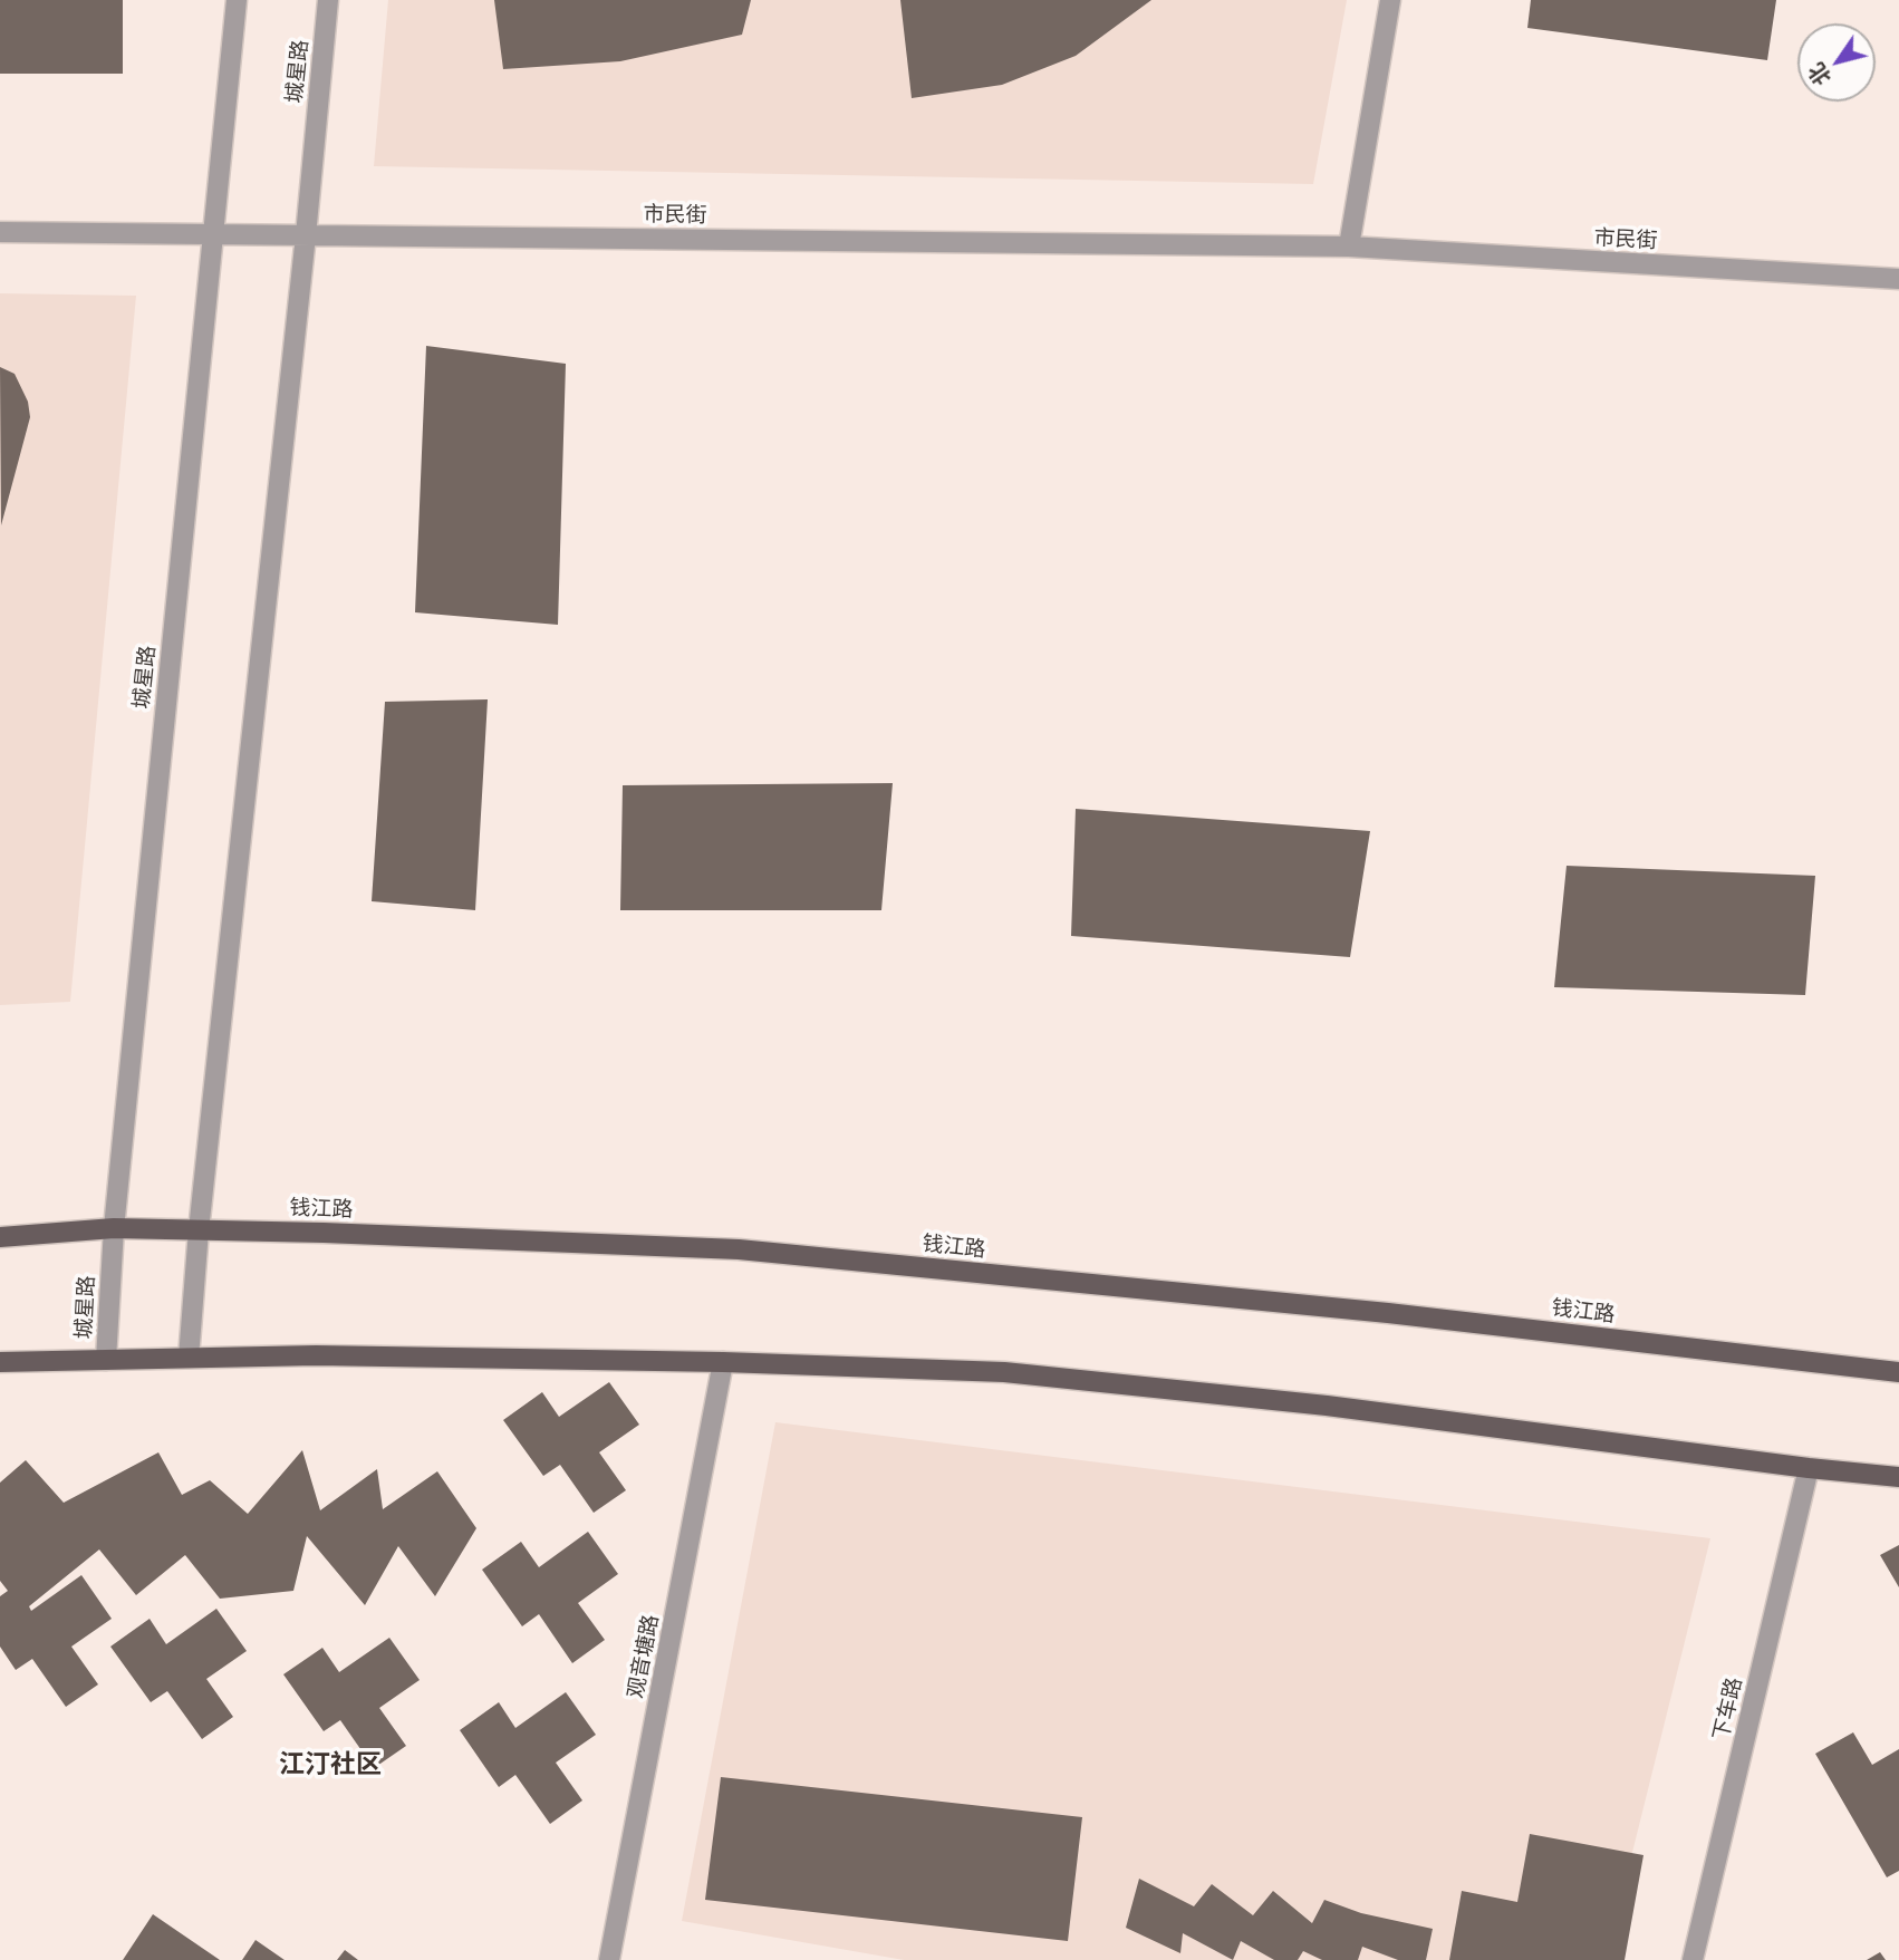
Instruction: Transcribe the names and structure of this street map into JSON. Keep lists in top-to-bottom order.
{
  "streets": {
    "main road": ["钱江路"],
    "street": [
      "城星路",
      "市民街",
      "观音塘路",
      "下车路"
    ]
  },
  "crossings": [
    ["城星路", "市民街"],
    ["城星路", "钱江路"]
  ],
  "districts": ["江汀社区"],
  "north": "bottom left"
}
